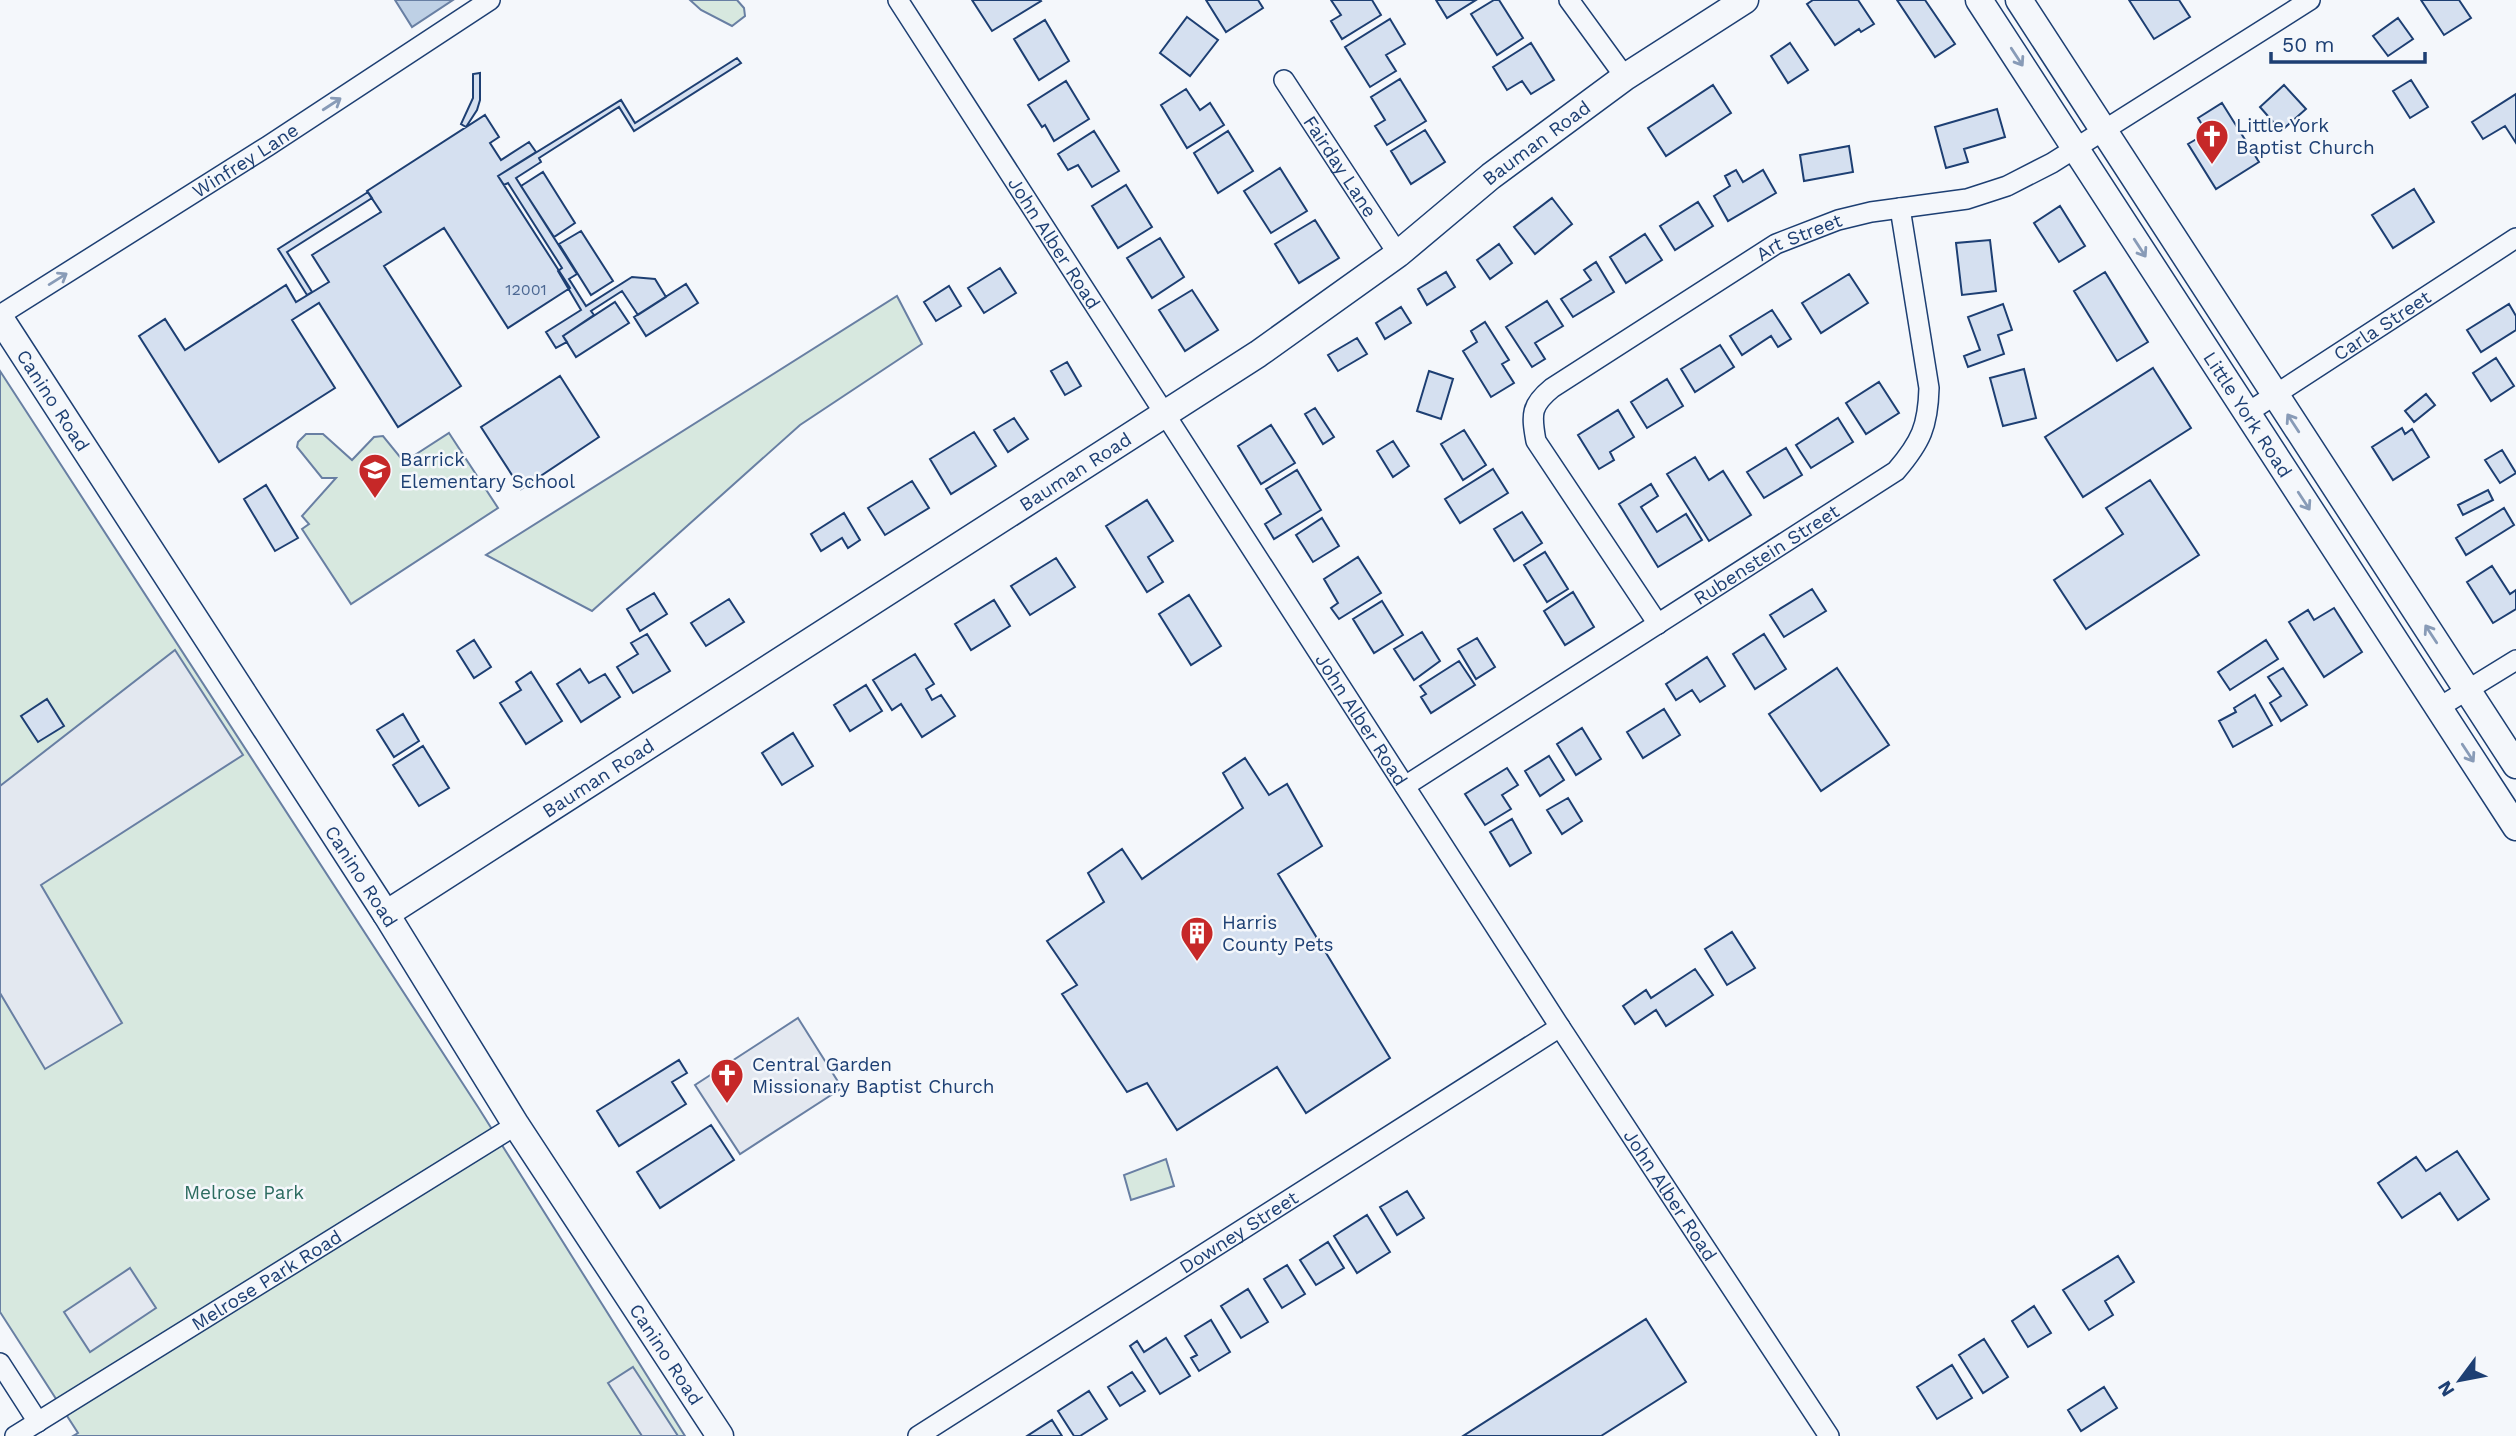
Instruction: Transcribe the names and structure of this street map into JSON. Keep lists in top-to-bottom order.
{
  "streets": {
    "street": [
      "Bauman Road",
      "Winfrey Lane",
      "Fairday Lane",
      "Art Street",
      "John Alber Road",
      "Carla Street",
      "Canino Road",
      "Little York Road",
      "Rubenstein Street",
      "Downey Street",
      "Melrose Park Road"
    ]
  },
  "crossings": [
    ["Bauman Road", "Fairday Lane"],
    ["Bauman Road", "John Alber Road"],
    ["Bauman Road", "Canino Road"],
    ["Winfrey Lane", "Canino Road"],
    ["Art Street", "Little York Road"],
    ["Art Street", "Rubenstein Street"],
    ["John Alber Road", "Rubenstein Street"],
    ["John Alber Road", "Downey Street"],
    ["Carla Street", "Little York Road"],
    ["Canino Road", "Melrose Park Road"]
  ],
  "one_way": ["Winfrey Lane"],
  "parks": ["Melrose Park"],
  "places": {
    "church": ["Little York Baptist Church", "Central Garden Missionary Baptist Church"],
    "school or university": ["Barrick Elementary School"],
    "building": ["Harris County Pets"]
  },
  "house_numbers": ["12001"],
  "scale_bar": "50 m",
  "north": "bottom left"
}
